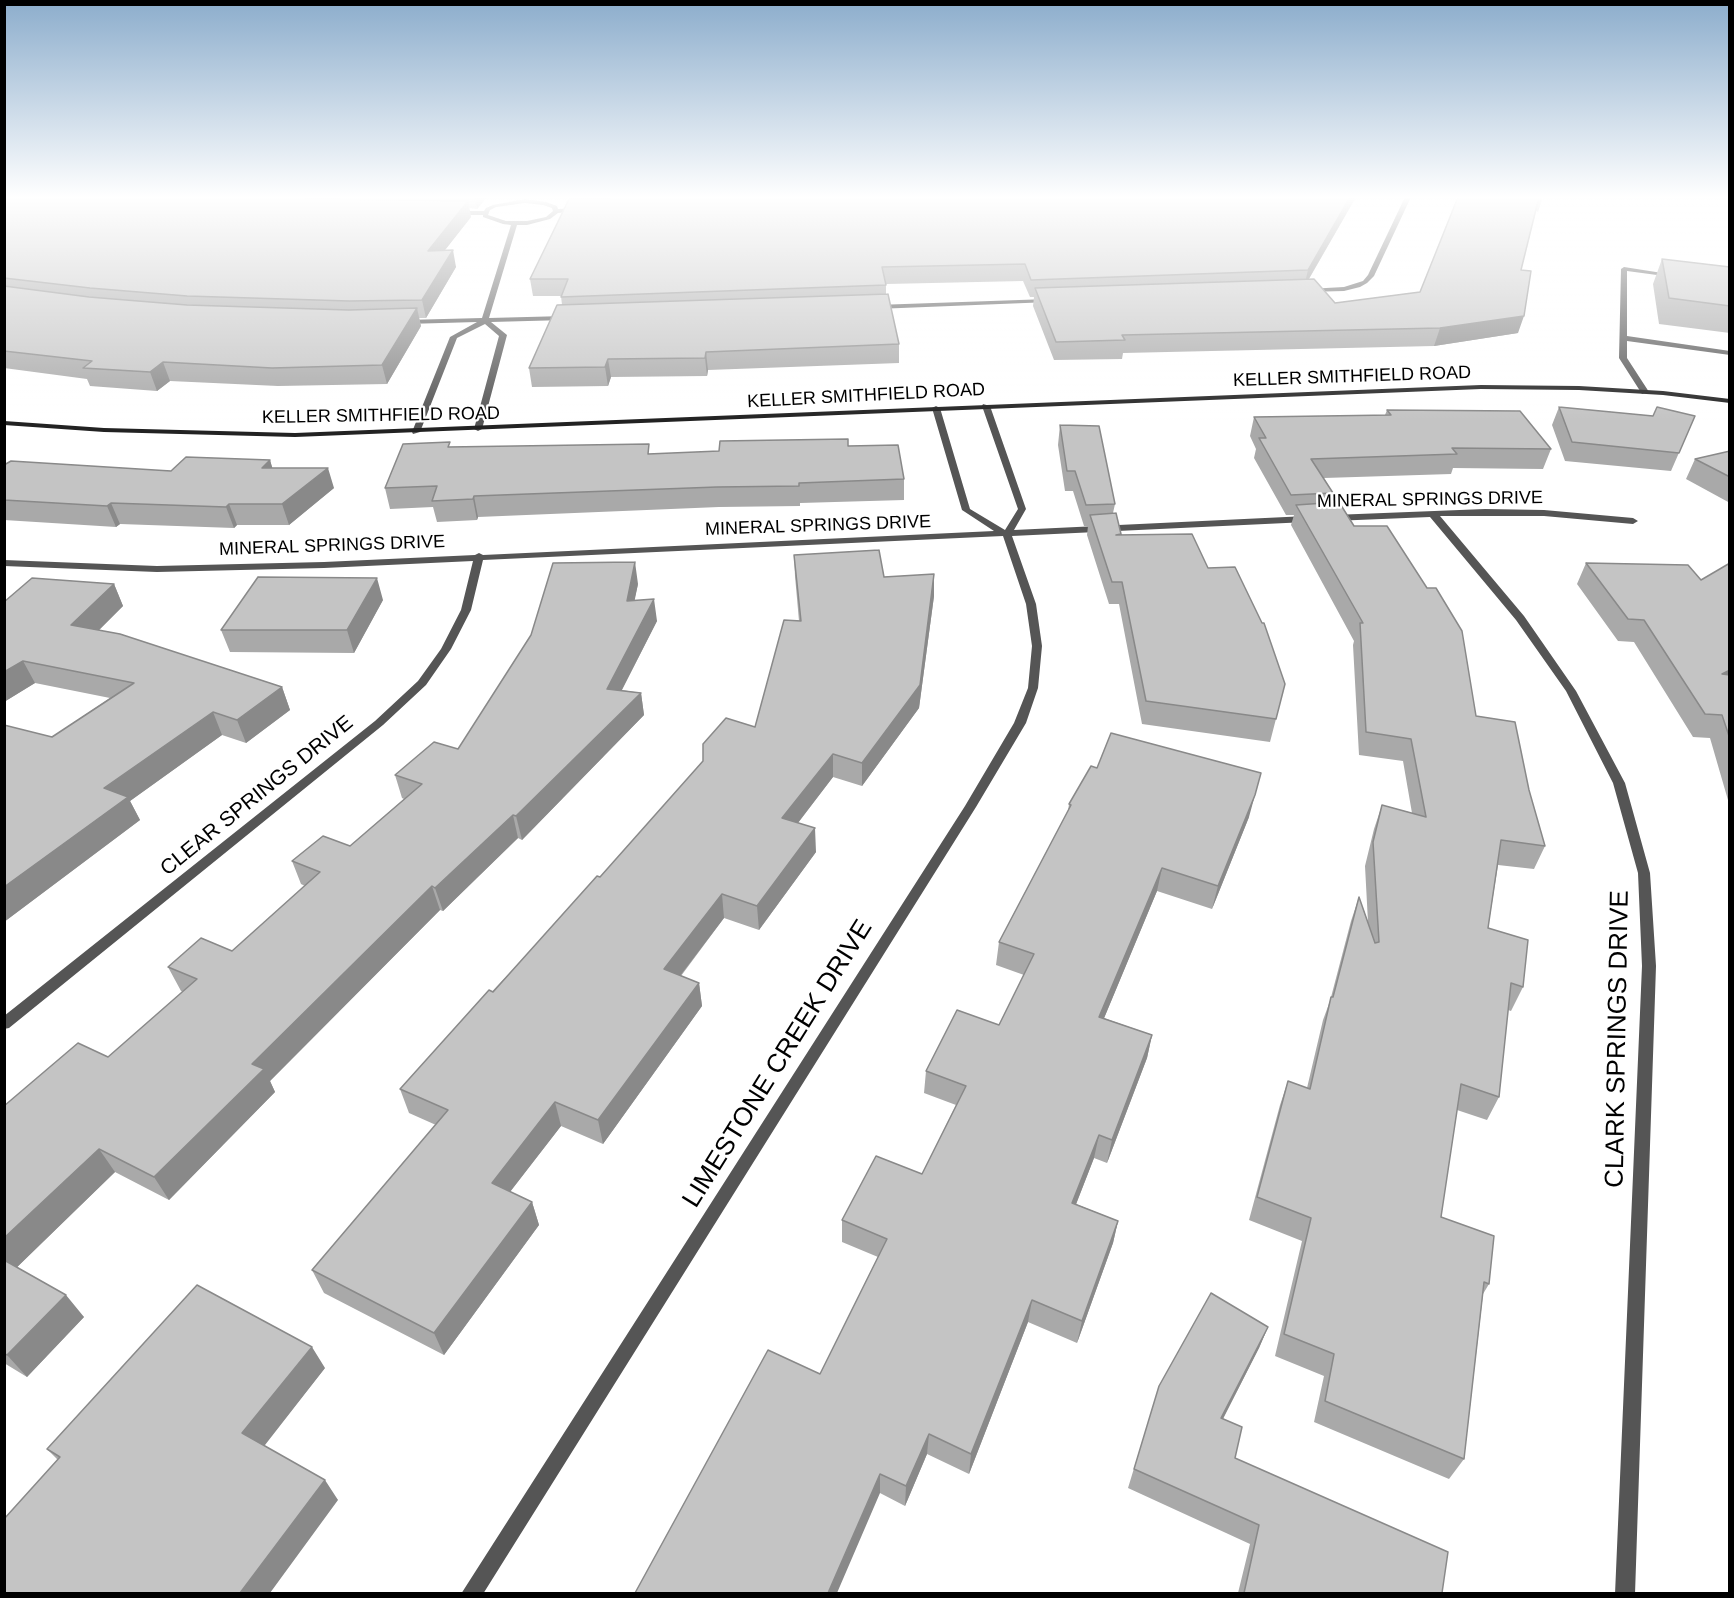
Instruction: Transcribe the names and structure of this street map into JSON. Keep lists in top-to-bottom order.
{
  "streets": {
    "main road": ["KELLER SMITHFIELD ROAD"],
    "street": [
      "MINERAL SPRINGS DRIVE",
      "CLEAR SPRINGS DRIVE",
      "CLARK SPRINGS DRIVE",
      "LIMESTONE CREEK DRIVE"
    ]
  },
  "crossings": [
    ["MINERAL SPRINGS DRIVE", "CLEAR SPRINGS DRIVE"],
    ["MINERAL SPRINGS DRIVE", "CLARK SPRINGS DRIVE"],
    ["MINERAL SPRINGS DRIVE", "LIMESTONE CREEK DRIVE"]
  ]
}
